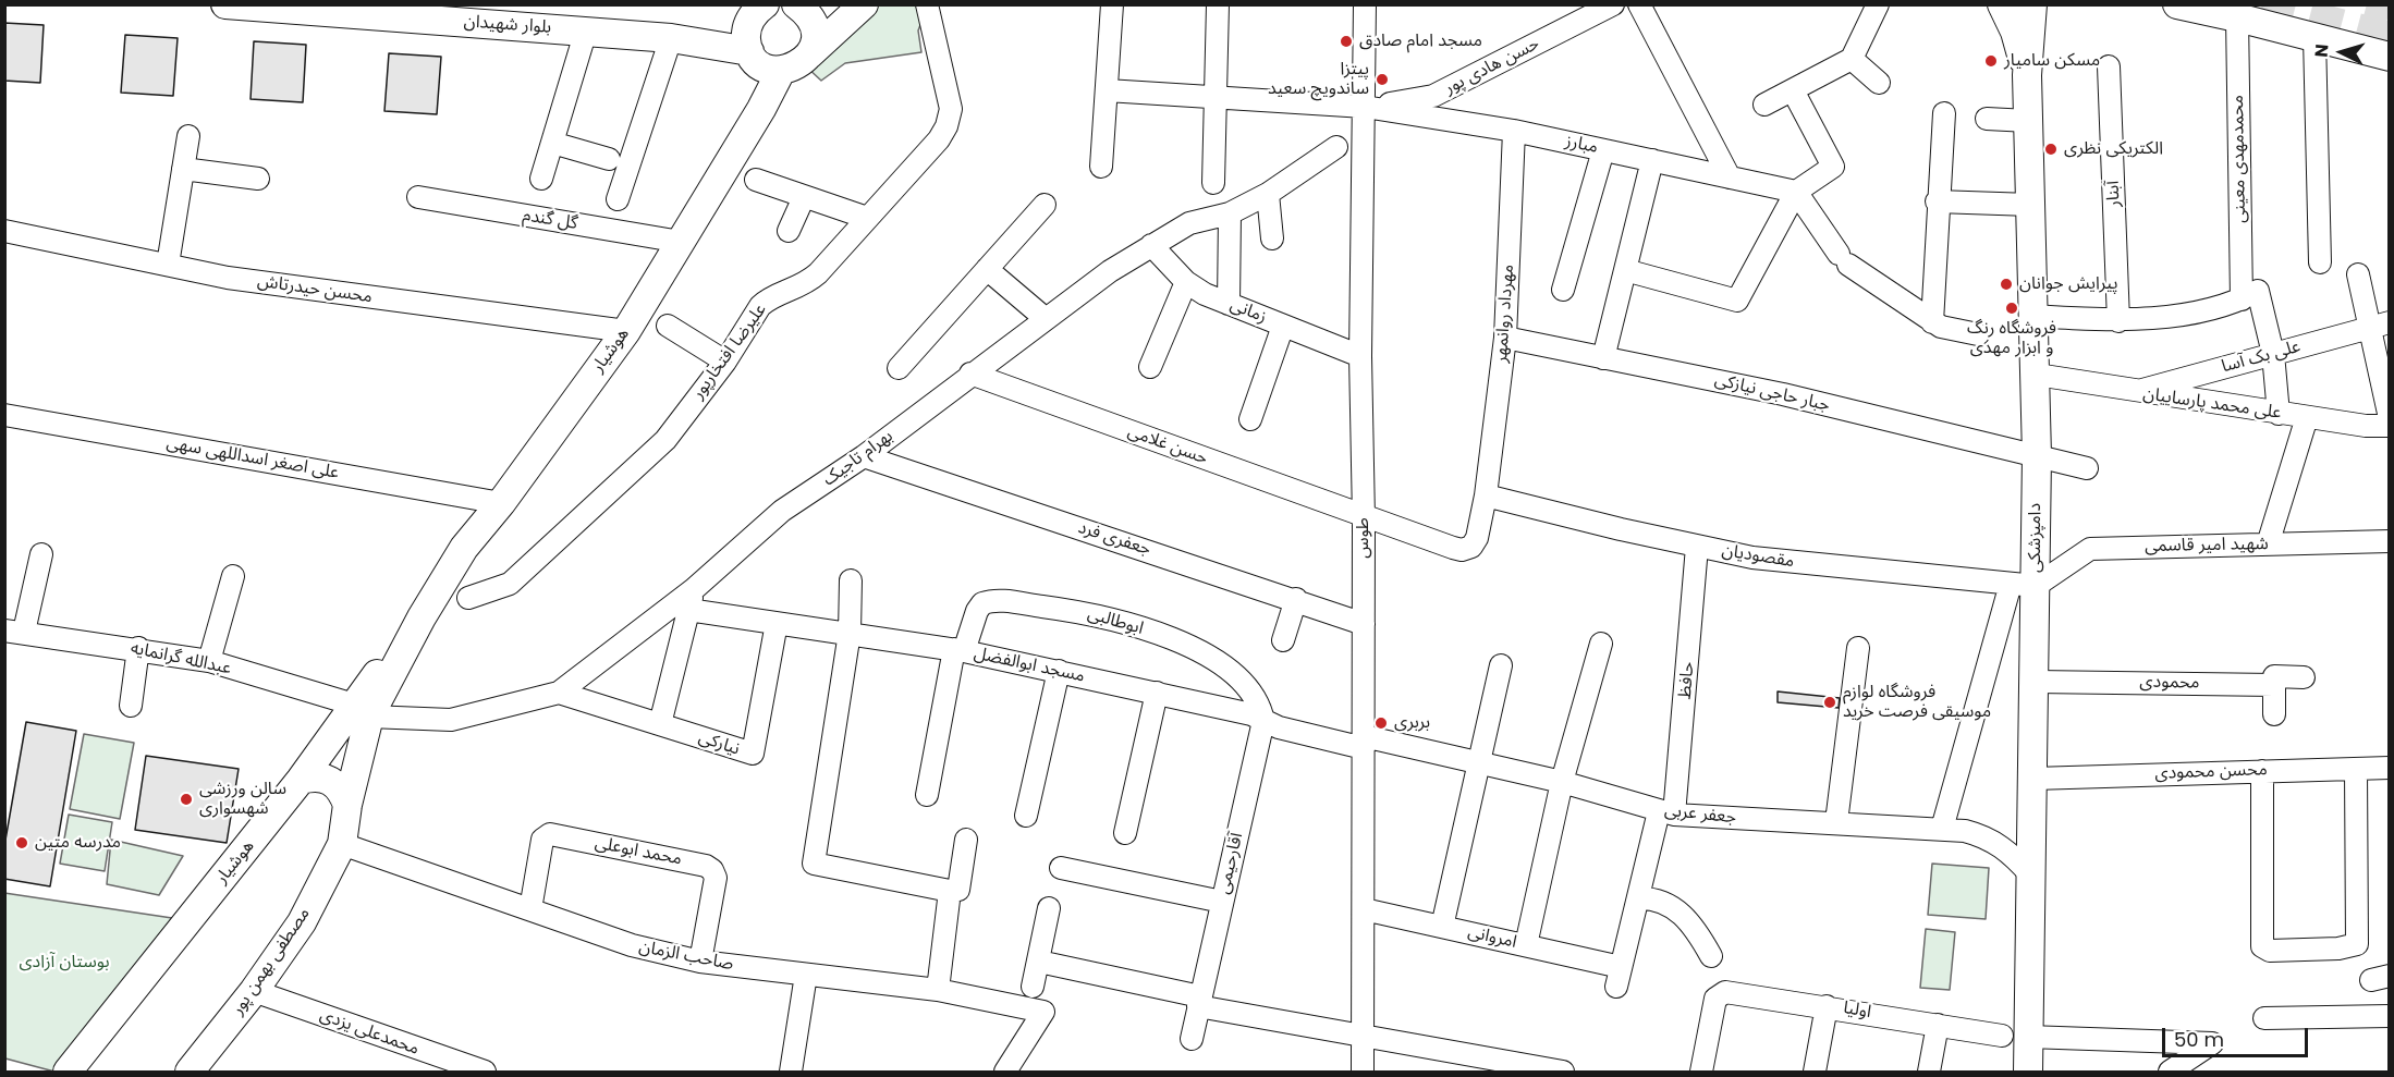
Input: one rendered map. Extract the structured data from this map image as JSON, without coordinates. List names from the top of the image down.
{
  "streets": {
    "main road": [
      "بلوار شهیدان",
      "هوشیار",
      "دامپزشکی",
      "مصطفی بهمن پور"
    ],
    "street": [
      "حسن هادی پور",
      "مبارز",
      "محمدمهدی معینی",
      "آبنار",
      "گل گندم",
      "محسن حیدرتاش",
      "زمانی",
      "مهرداد روانمهر",
      "علیرضا افتخارپور",
      "علی بک آسا",
      "جبار حاجی نیازکی",
      "علی محمد پارساییان",
      "حسن غلامی",
      "علی اصغر اسداللهی سهی",
      "بهرام تاجیک",
      "طوس",
      "جعفری فرد",
      "شهید امیر قاسمی",
      "مقصودیان",
      "ابوطالبی",
      "عبدالله گرانمایه",
      "مسجد ابوالفضل",
      "حافظ",
      "محمودی",
      "نیارکی",
      "محسن محمودی",
      "جعفر عربی",
      "محمد ابوعلی",
      "آقارحیمی",
      "امروانی",
      "صاحب الزمان",
      "اولیا",
      "محمدعلی یزدی"
    ]
  },
  "crossings": [
    ["حسن هادی پور", "مبارز"],
    ["حسن هادی پور", "طوس"],
    ["مبارز", "مهرداد روانمهر"],
    ["مبارز", "طوس"],
    ["محمدمهدی معینی", "علی بک آسا"],
    ["محمدمهدی معینی", "علی محمد پارساییان"],
    ["گل گندم", "هوشیار"],
    ["محسن حیدرتاش", "هوشیار"],
    ["زمانی", "بهرام تاجیک"],
    ["زمانی", "طوس"],
    ["مهرداد روانمهر", "جبار حاجی نیازکی"],
    ["مهرداد روانمهر", "حسن غلامی"],
    ["مهرداد روانمهر", "طوس"],
    ["مهرداد روانمهر", "مقصودیان"],
    ["هوشیار", "علی اصغر اسداللهی سهی"],
    ["هوشیار", "بهرام تاجیک"],
    ["هوشیار", "عبدالله گرانمایه"],
    ["هوشیار", "مصطفی بهمن پور"],
    ["علی بک آسا", "علی محمد پارساییان"],
    ["جبار حاجی نیازکی", "دامپزشکی"],
    ["علی محمد پارساییان", "دامپزشکی"],
    ["حسن غلامی", "بهرام تاجیک"],
    ["حسن غلامی", "طوس"],
    ["بهرام تاجیک", "جعفری فرد"],
    ["بهرام تاجیک", "عبدالله گرانمایه"],
    ["بهرام تاجیک", "مسجد ابوالفضل"],
    ["بهرام تاجیک", "نیارکی"],
    ["بهرام تاجیک", "مصطفی بهمن پور"],
    ["طوس", "جعفری فرد"],
    ["طوس", "مسجد ابوالفضل"],
    ["طوس", "جعفر عربی"],
    ["طوس", "امروانی"],
    ["دامپزشکی", "شهید امیر قاسمی"],
    ["دامپزشکی", "مقصودیان"],
    ["دامپزشکی", "محمودی"],
    ["دامپزشکی", "محسن محمودی"],
    ["دامپزشکی", "جعفر عربی"],
    ["دامپزشکی", "اولیا"],
    ["شهید امیر قاسمی", "مقصودیان"],
    ["مقصودیان", "حافظ"],
    ["ابوطالبی", "مسجد ابوالفضل"],
    ["ابوطالبی", "آقارحیمی"],
    ["عبدالله گرانمایه", "مصطفی بهمن پور"],
    ["مسجد ابوالفضل", "نیارکی"],
    ["مسجد ابوالفضل", "جعفر عربی"],
    ["مسجد ابوالفضل", "آقارحیمی"],
    ["حافظ", "جعفر عربی"],
    ["حافظ", "امروانی"],
    ["محمد ابوعلی", "صاحب الزمان"],
    ["صاحب الزمان", "مصطفی بهمن پور"],
    ["مصطفی بهمن پور", "محمدعلی یزدی"]
  ],
  "parks": ["بوستان آزادی"],
  "places": [
    "مسجد امام صادق",
    "مسکن سامیار",
    "پیتزا ساندویچ سعید",
    "الکتریکی نظری",
    "پیرایش جوانان",
    "فروشگاه رنگ و ابزار مهدی",
    "فروشگاه لوازم موسیقی فرصت خرید",
    "بربری",
    "سالن ورزشی شهسواری",
    "مدرسه متین"
  ],
  "scale_bar": "50 m",
  "north": "left"
}
